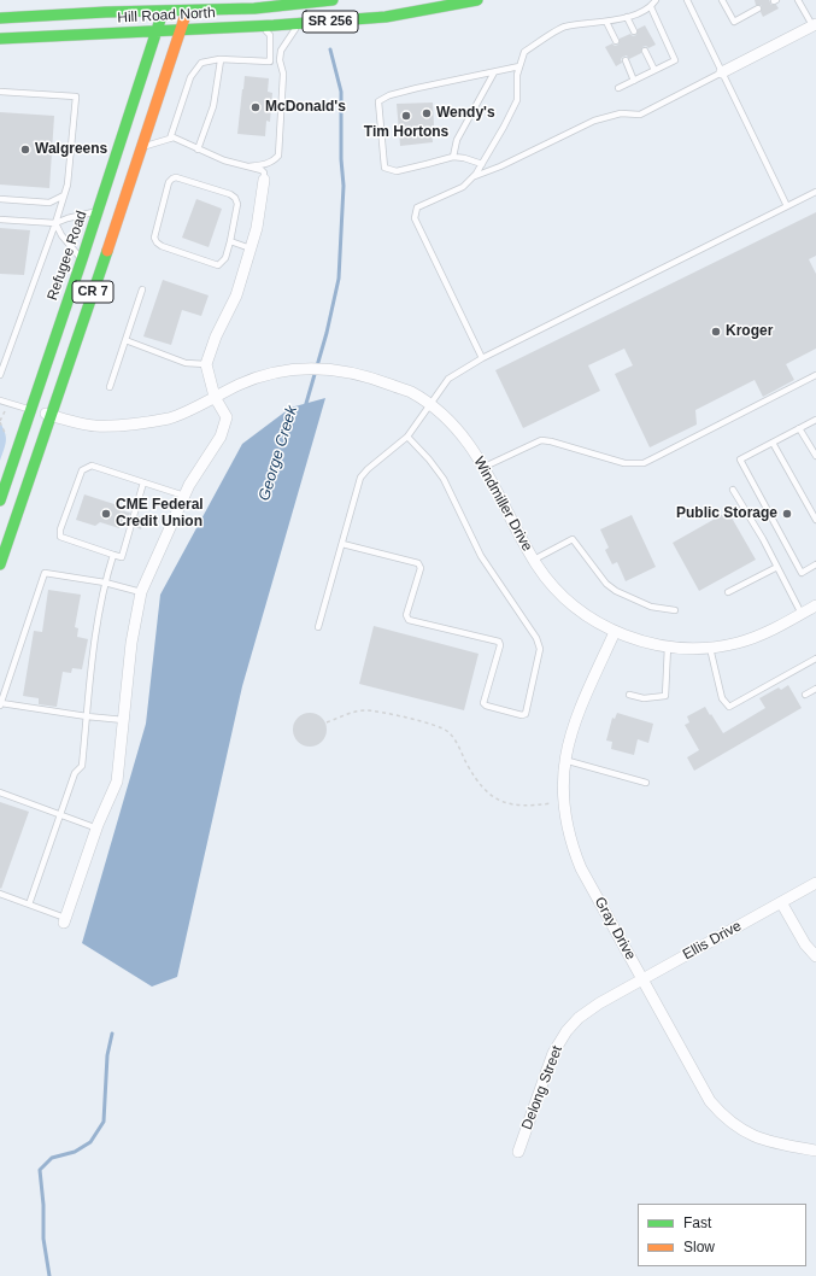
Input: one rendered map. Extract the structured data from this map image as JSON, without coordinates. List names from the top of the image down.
{
  "streets": {
    "main road": [
      "Hill Road North",
      "SR 256",
      "Refugee Road",
      "CR 7"
    ],
    "street": [
      "Windmiller Drive",
      "Gray Drive",
      "Ellis Drive",
      "Delong Street"
    ]
  },
  "crossings": [
    ["Hill Road North", "Refugee Road"],
    ["Refugee Road", "Windmiller Drive"],
    ["Windmiller Drive", "Gray Drive"],
    ["Gray Drive", "Ellis Drive"],
    ["Gray Drive", "Delong Street"],
    ["Ellis Drive", "Delong Street"]
  ],
  "water": ["George Creek"],
  "places": [
    "McDonald's",
    "Wendy's",
    "Tim Hortons",
    "Walgreens",
    "Kroger",
    "CME Federal Credit Union",
    "Public Storage"
  ],
  "legend": ["Fast", "Slow"]
}
